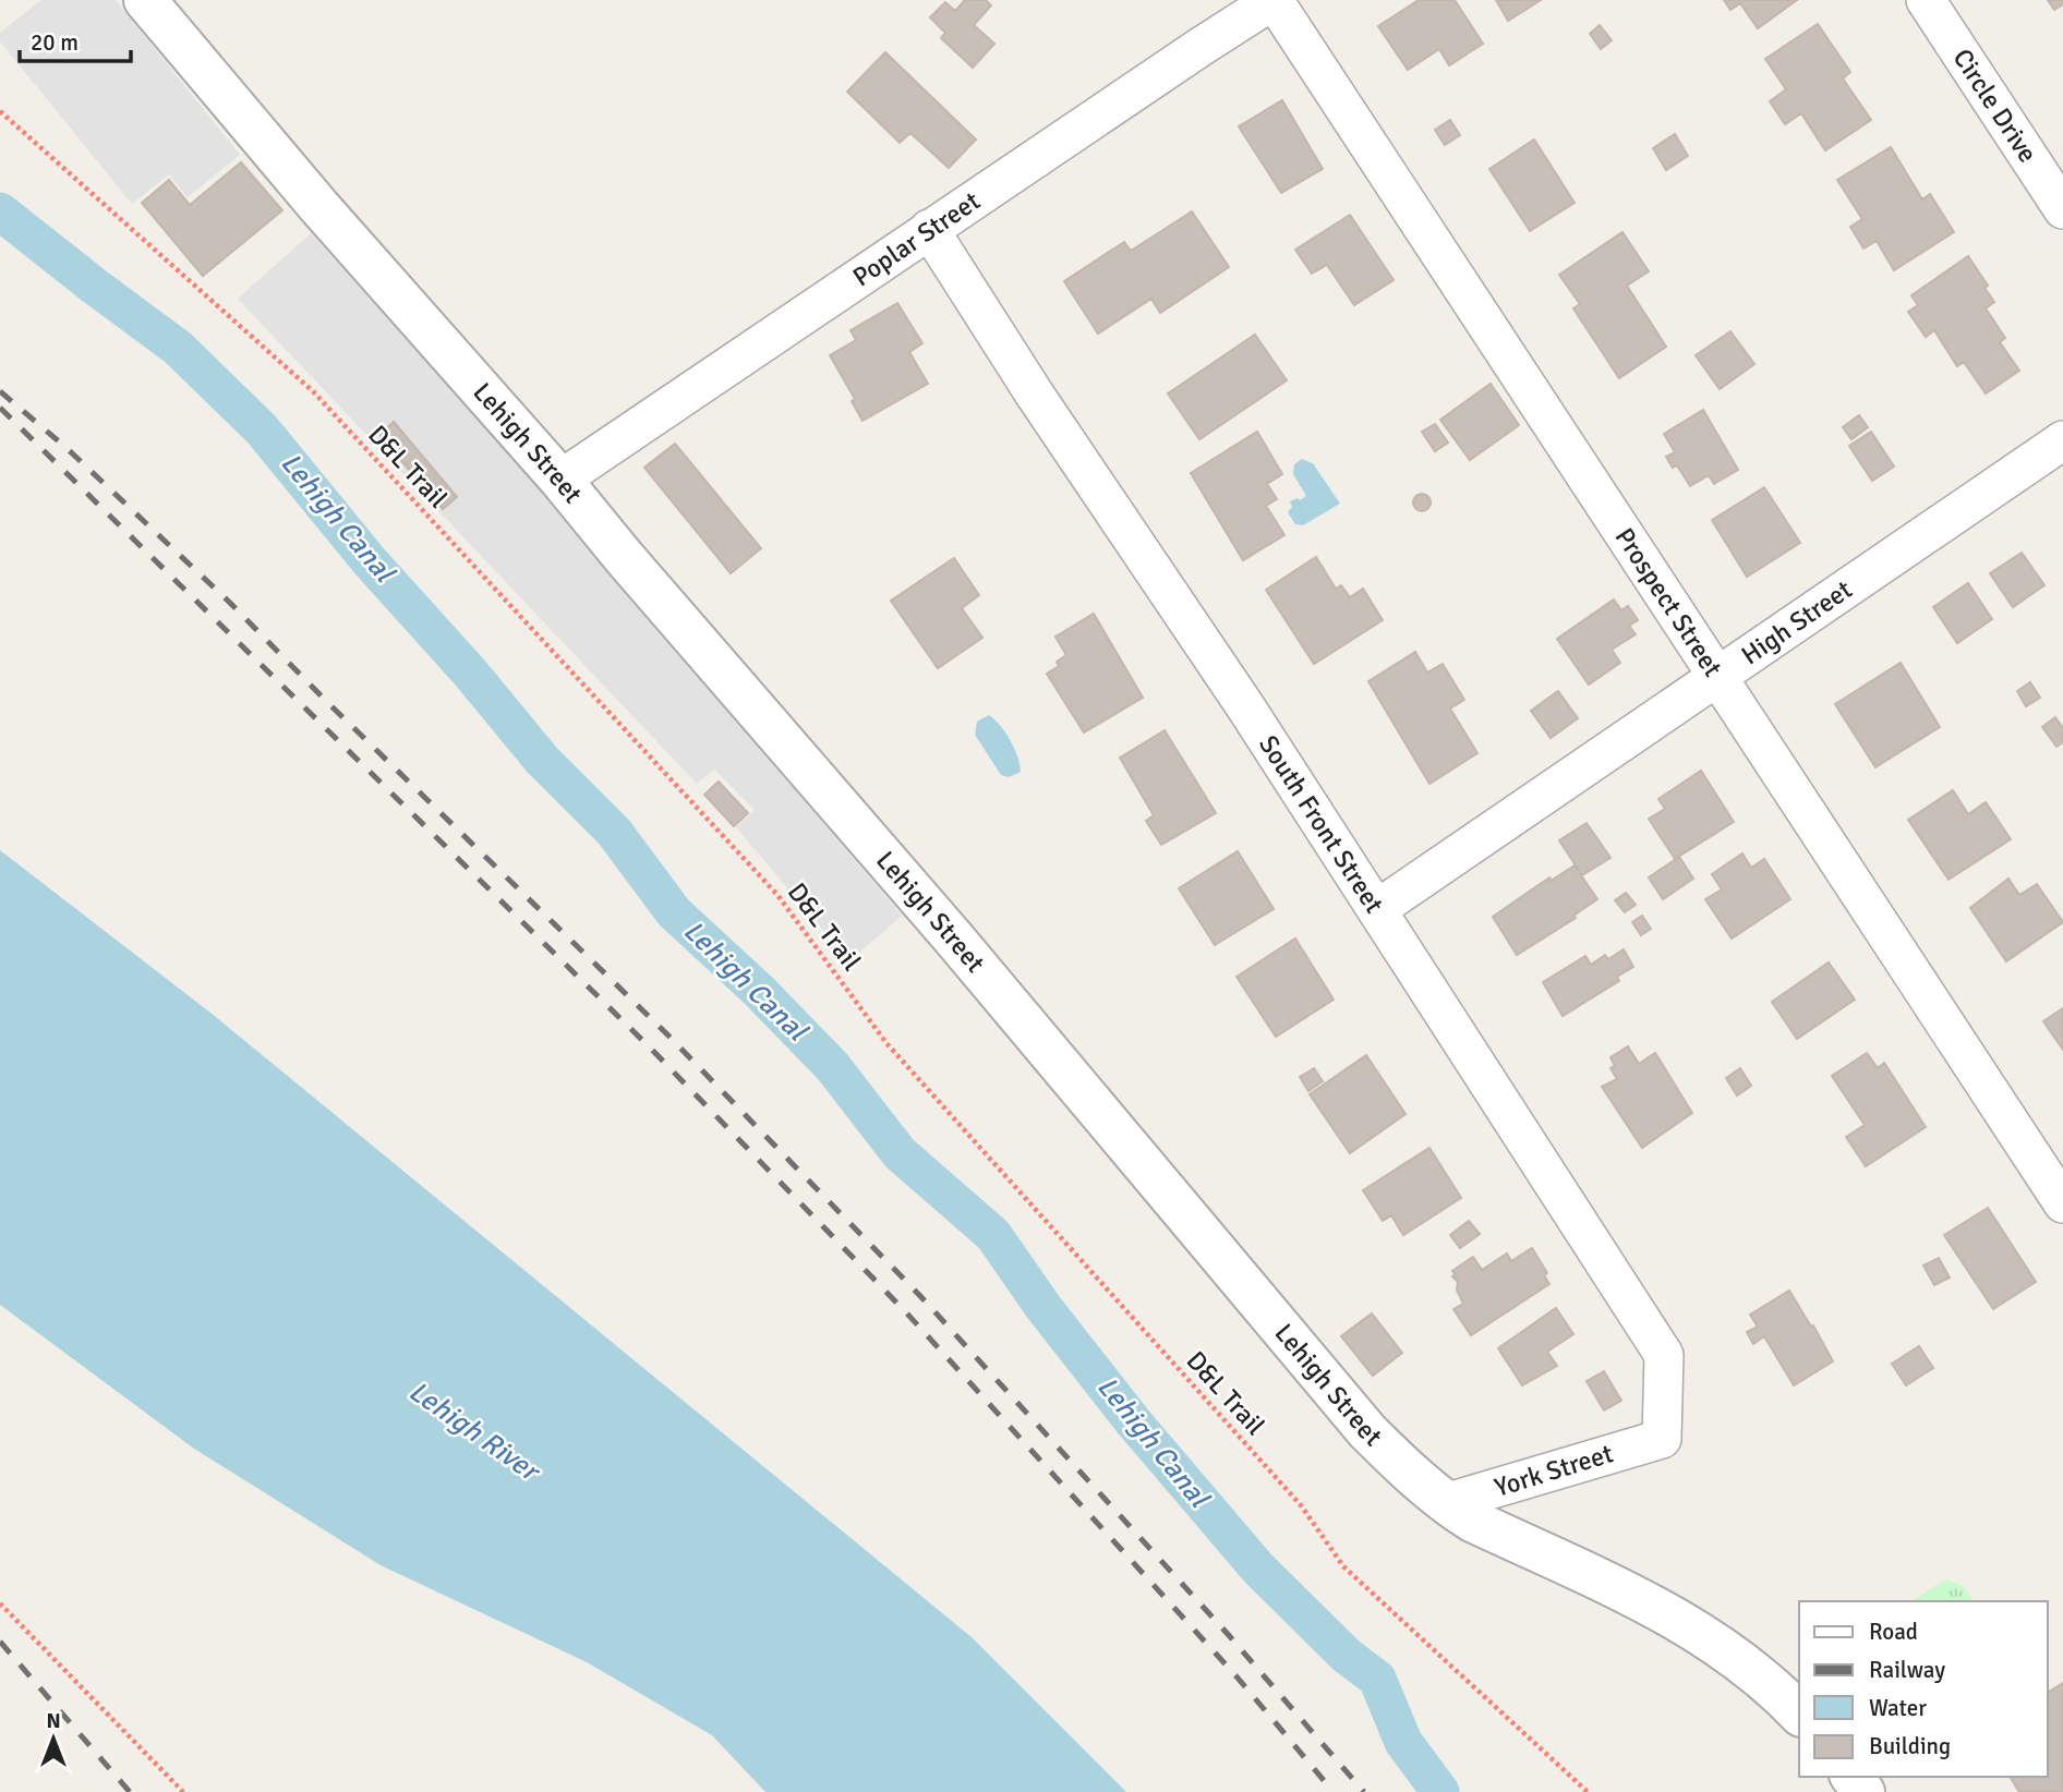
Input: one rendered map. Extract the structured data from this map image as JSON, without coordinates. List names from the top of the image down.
{
  "streets": {
    "street": [
      "Circle Drive",
      "Poplar Street",
      "Lehigh Street",
      "Prospect Street",
      "High Street",
      "South Front Street",
      "York Street"
    ],
    "path": ["D&L Trail"]
  },
  "crossings": [
    ["Poplar Street", "Lehigh Street"],
    ["Poplar Street", "Prospect Street"],
    ["Poplar Street", "South Front Street"],
    ["Lehigh Street", "York Street"],
    ["Prospect Street", "High Street"],
    ["High Street", "South Front Street"],
    ["South Front Street", "York Street"]
  ],
  "water": ["Lehigh Canal", "Lehigh River"],
  "legend": [
    "Road",
    "Railway",
    "Water",
    "Building"
  ],
  "scale_bar": "20 m",
  "north": "top"
}
